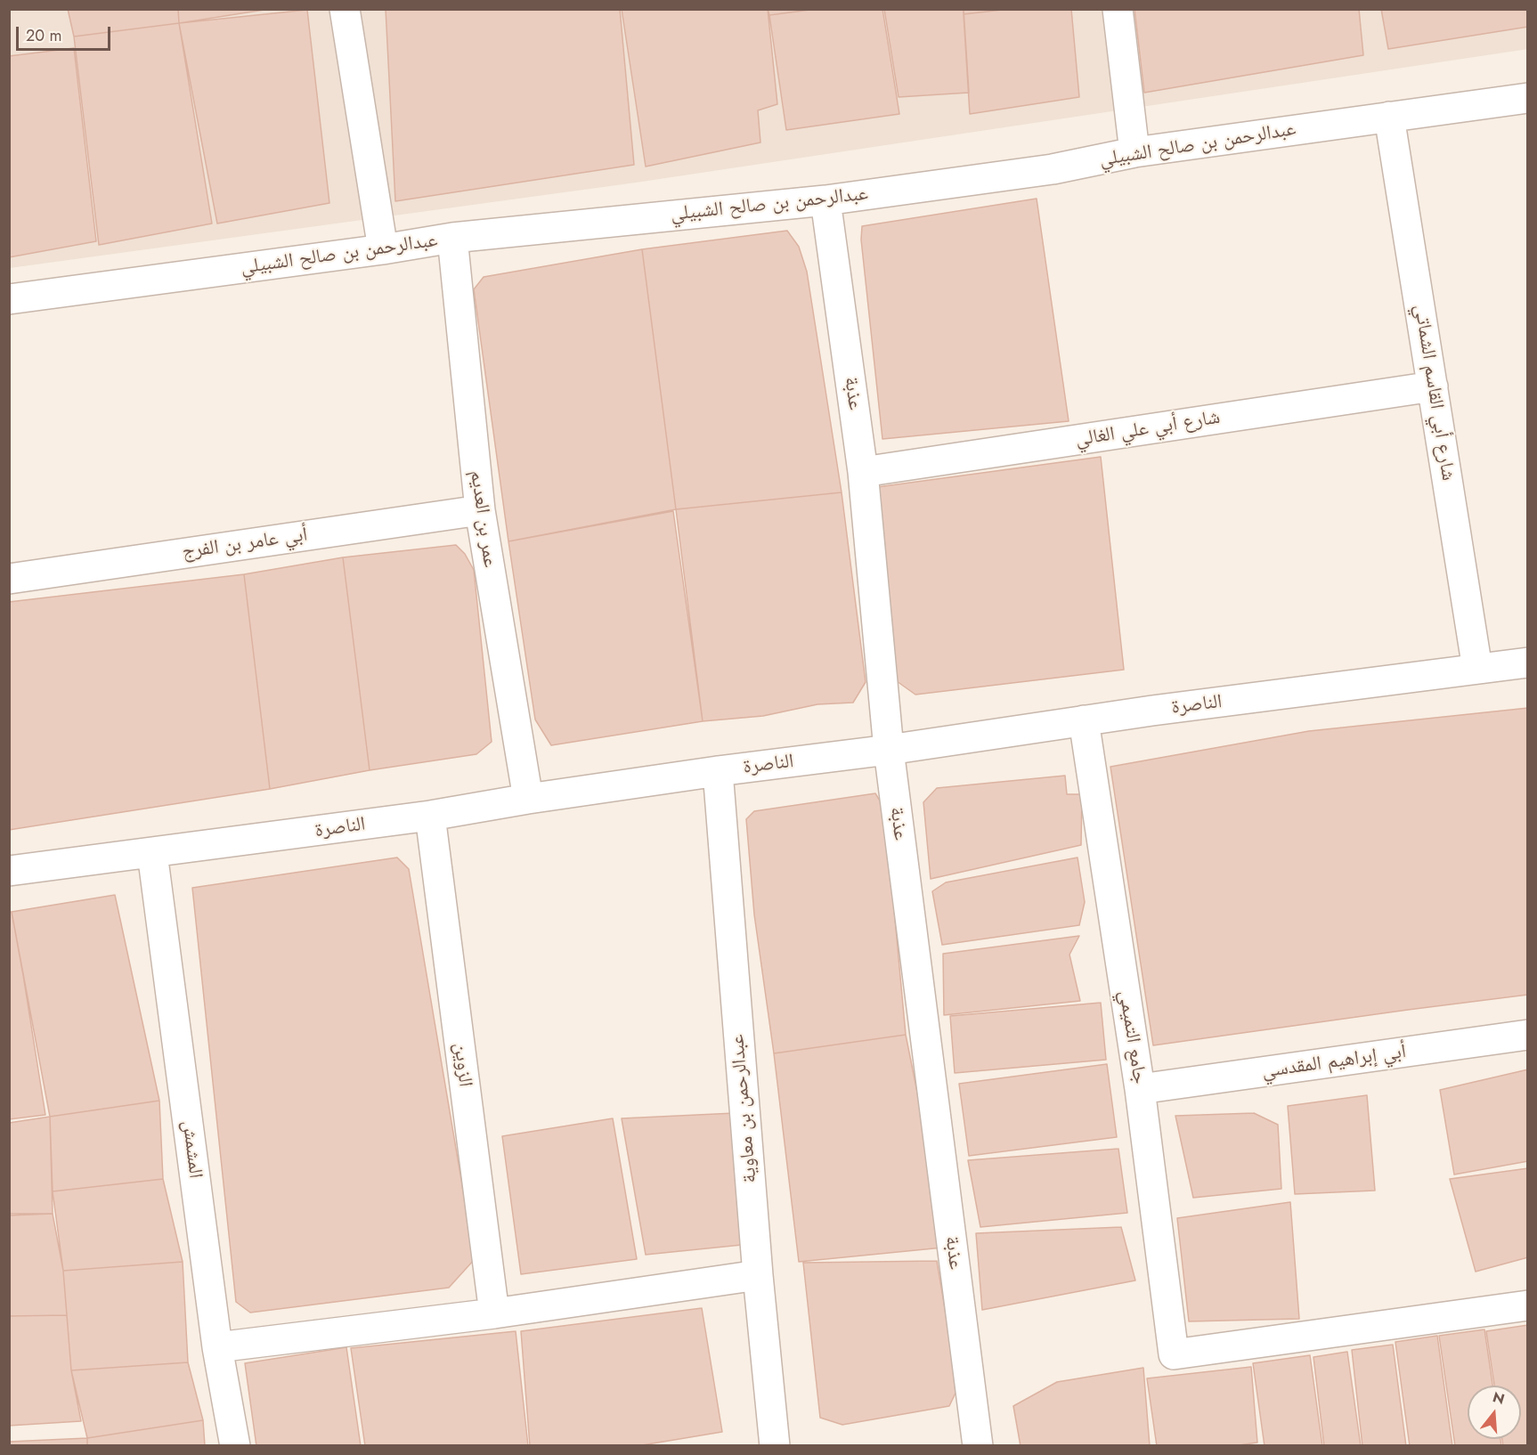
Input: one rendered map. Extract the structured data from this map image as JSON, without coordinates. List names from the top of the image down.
{
  "streets": {
    "street": [
      "عبدالرحمن بن صالح الشبيلي",
      "شارع أبي القاسم الشماتي",
      "عذبة",
      "شارع أبي علي الغالي",
      "عمر بن العديم",
      "أبي عامر بن الفرج",
      "الناصرة",
      "جامع التميمي",
      "أبي إبراهيم المقدسي",
      "الزوين",
      "عبدالرحمن بن معاوية",
      "المشمش"
    ]
  },
  "crossings": [
    ["عبدالرحمن بن صالح الشبيلي", "شارع أبي القاسم الشماتي"],
    ["عبدالرحمن بن صالح الشبيلي", "عذبة"],
    ["عبدالرحمن بن صالح الشبيلي", "عمر بن العديم"],
    ["شارع أبي القاسم الشماتي", "شارع أبي علي الغالي"],
    ["شارع أبي القاسم الشماتي", "الناصرة"],
    ["عذبة", "شارع أبي علي الغالي"],
    ["عذبة", "الناصرة"],
    ["عمر بن العديم", "أبي عامر بن الفرج"],
    ["عمر بن العديم", "الناصرة"],
    ["الناصرة", "جامع التميمي"],
    ["الناصرة", "الزوين"],
    ["الناصرة", "عبدالرحمن بن معاوية"],
    ["الناصرة", "المشمش"],
    ["جامع التميمي", "أبي إبراهيم المقدسي"]
  ],
  "scale_bar": "20 m",
  "north": "top"
}
